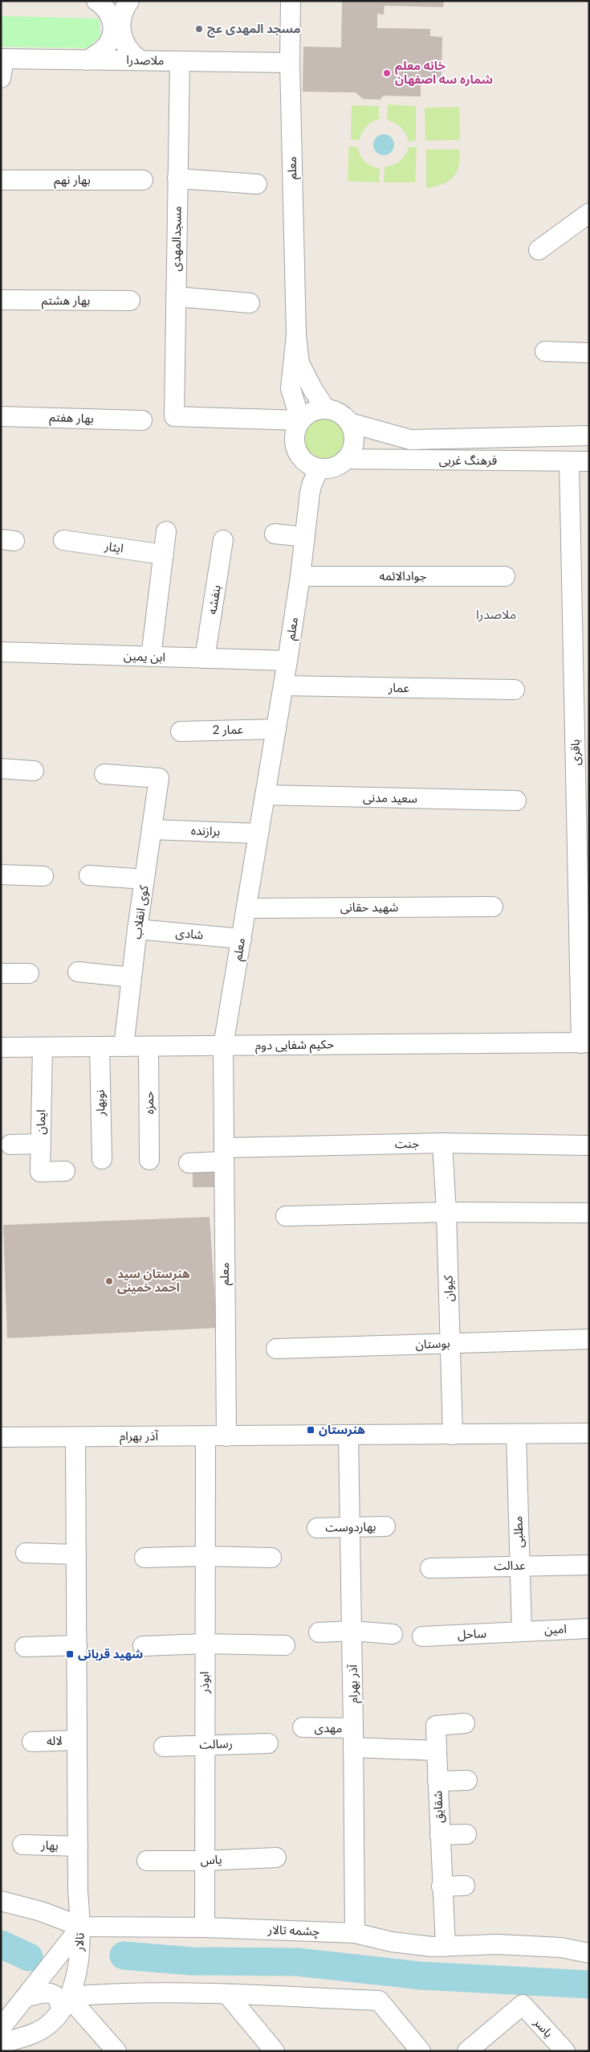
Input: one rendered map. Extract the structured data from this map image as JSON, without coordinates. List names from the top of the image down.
{
  "streets": {
    "street": [
      "ملاصدرا",
      "معلم",
      "بهار نهم",
      "مسجدالمهدی",
      "بهار هشتم",
      "بهار هفتم",
      "فرهنگ غربی",
      "ایثار",
      "جوادالائمه",
      "بنفشه",
      "ابن یمین",
      "عمار",
      "عمار 2",
      "باقری",
      "سعید مدنی",
      "برازنده",
      "شهید حقانی",
      "کوی انقلاب",
      "شادی",
      "حکیم شفایی دوم",
      "نوبهار",
      "حمزه",
      "ایمان",
      "جنت",
      "کیوان",
      "بوستان",
      "آذر بهرام",
      "بهاردوست",
      "مطلبی",
      "عدالت",
      "امین",
      "ساحل",
      "ابوذر",
      "مهدی",
      "لاله",
      "رسالت",
      "شقایق",
      "بهار",
      "یاس",
      "چشمه تالار",
      "تالار",
      "یاسر"
    ]
  },
  "crossings": [
    ["ملاصدرا", "معلم"],
    ["ملاصدرا", "مسجدالمهدی"],
    ["معلم", "مسجدالمهدی"],
    ["معلم", "فرهنگ غربی"],
    ["معلم", "جوادالائمه"],
    ["معلم", "ابن یمین"],
    ["معلم", "عمار"],
    ["معلم", "عمار 2"],
    ["معلم", "سعید مدنی"],
    ["معلم", "برازنده"],
    ["معلم", "شهید حقانی"],
    ["معلم", "شادی"],
    ["معلم", "حکیم شفایی دوم"],
    ["معلم", "جنت"],
    ["معلم", "آذر بهرام"],
    ["مسجدالمهدی", "فرهنگ غربی"],
    ["فرهنگ غربی", "باقری"],
    ["بنفشه", "ابن یمین"],
    ["باقری", "حکیم شفایی دوم"],
    ["برازنده", "کوی انقلاب"],
    ["کوی انقلاب", "شادی"],
    ["کوی انقلاب", "حکیم شفایی دوم"],
    ["حکیم شفایی دوم", "نوبهار"],
    ["حکیم شفایی دوم", "حمزه"],
    ["حکیم شفایی دوم", "ایمان"],
    ["جنت", "کیوان"],
    ["کیوان", "بوستان"],
    ["کیوان", "آذر بهرام"],
    ["آذر بهرام", "بهاردوست"],
    ["آذر بهرام", "مطلبی"],
    ["آذر بهرام", "ابوذر"],
    ["آذر بهرام", "مهدی"],
    ["آذر بهرام", "چشمه تالار"],
    ["مطلبی", "عدالت"],
    ["مطلبی", "امین"],
    ["مطلبی", "ساحل"],
    ["امین", "ساحل"],
    ["ابوذر", "رسالت"],
    ["ابوذر", "یاس"],
    ["ابوذر", "چشمه تالار"],
    ["شقایق", "چشمه تالار"],
    ["چشمه تالار", "تالار"]
  ],
  "districts": ["ملاصدرا"],
  "places": {
    "other": ["مسجد المهدی عج", "خانه معلم شماره سه اصفهان", "هنرستان سید احمد خمینی"],
    "transit": ["هنرستان", "شهید قربانی"]
  }
}
